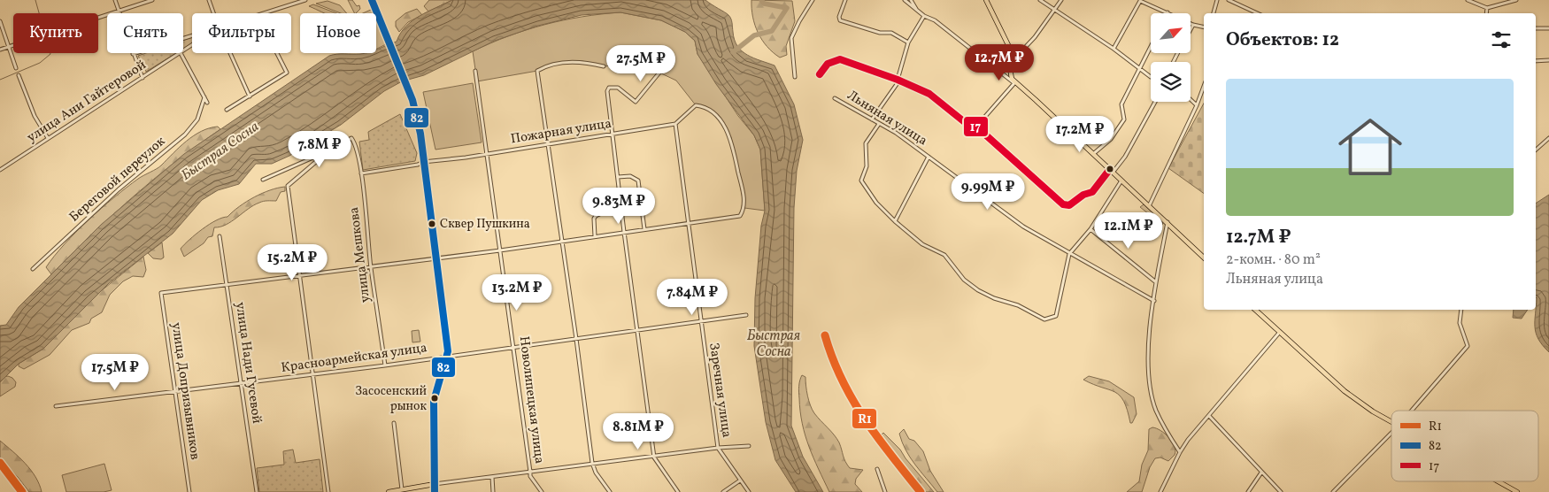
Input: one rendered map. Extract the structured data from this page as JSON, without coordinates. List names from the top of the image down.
{
  "streets": {
    "street": [
      "улица Ани Гайтеровой",
      "Льняная улица",
      "Пожарная улица",
      "Береговой переулок",
      "улица Мешкова",
      "Красноармейская улица",
      "улица Нади Гусевой",
      "Заречная улица",
      "улица Допризывников",
      "Новолипецкая улица"
    ]
  },
  "crossings": [
    ["Пожарная улица", "улица Мешкова"],
    ["Пожарная улица", "Заречная улица"],
    ["Пожарная улица", "Новолипецкая улица"],
    ["улица Мешкова", "Красноармейская улица"],
    ["Красноармейская улица", "улица Нади Гусевой"],
    ["Красноармейская улица", "Заречная улица"],
    ["Красноармейская улица", "улица Допризывников"],
    ["Красноармейская улица", "Новолипецкая улица"],
    ["улица Нади Гусевой", "улица Допризывников"]
  ],
  "water": ["Быстрая Сосна"],
  "places": ["Сквер Пушкина", "Засосенский рынок"],
  "lines": ["transit line 82", "transit line 17", "transit line R1"],
  "legend": ["R1", "82", "17"],
  "north": "top right",
  "page": {
    "chip": [
      "Купить",
      "Снять",
      "Фильтры",
      "Новое"
    ],
    "heading": "Объектов: 12",
    "price": [
      "12.7M ₽",
      "27.5M ₽",
      "17.2M ₽",
      "7.8M ₽",
      "9.99M ₽",
      "9.83M ₽",
      "12.1M ₽",
      "15.2M ₽",
      "13.2M ₽",
      "7.84M ₽",
      "17.5M ₽",
      "8.81M ₽"
    ],
    "list": [
      {
        "name": "12.7M ₽",
        "note": "2-комн. · 80 m² · Льняная улица"
      }
    ]
  }
}
